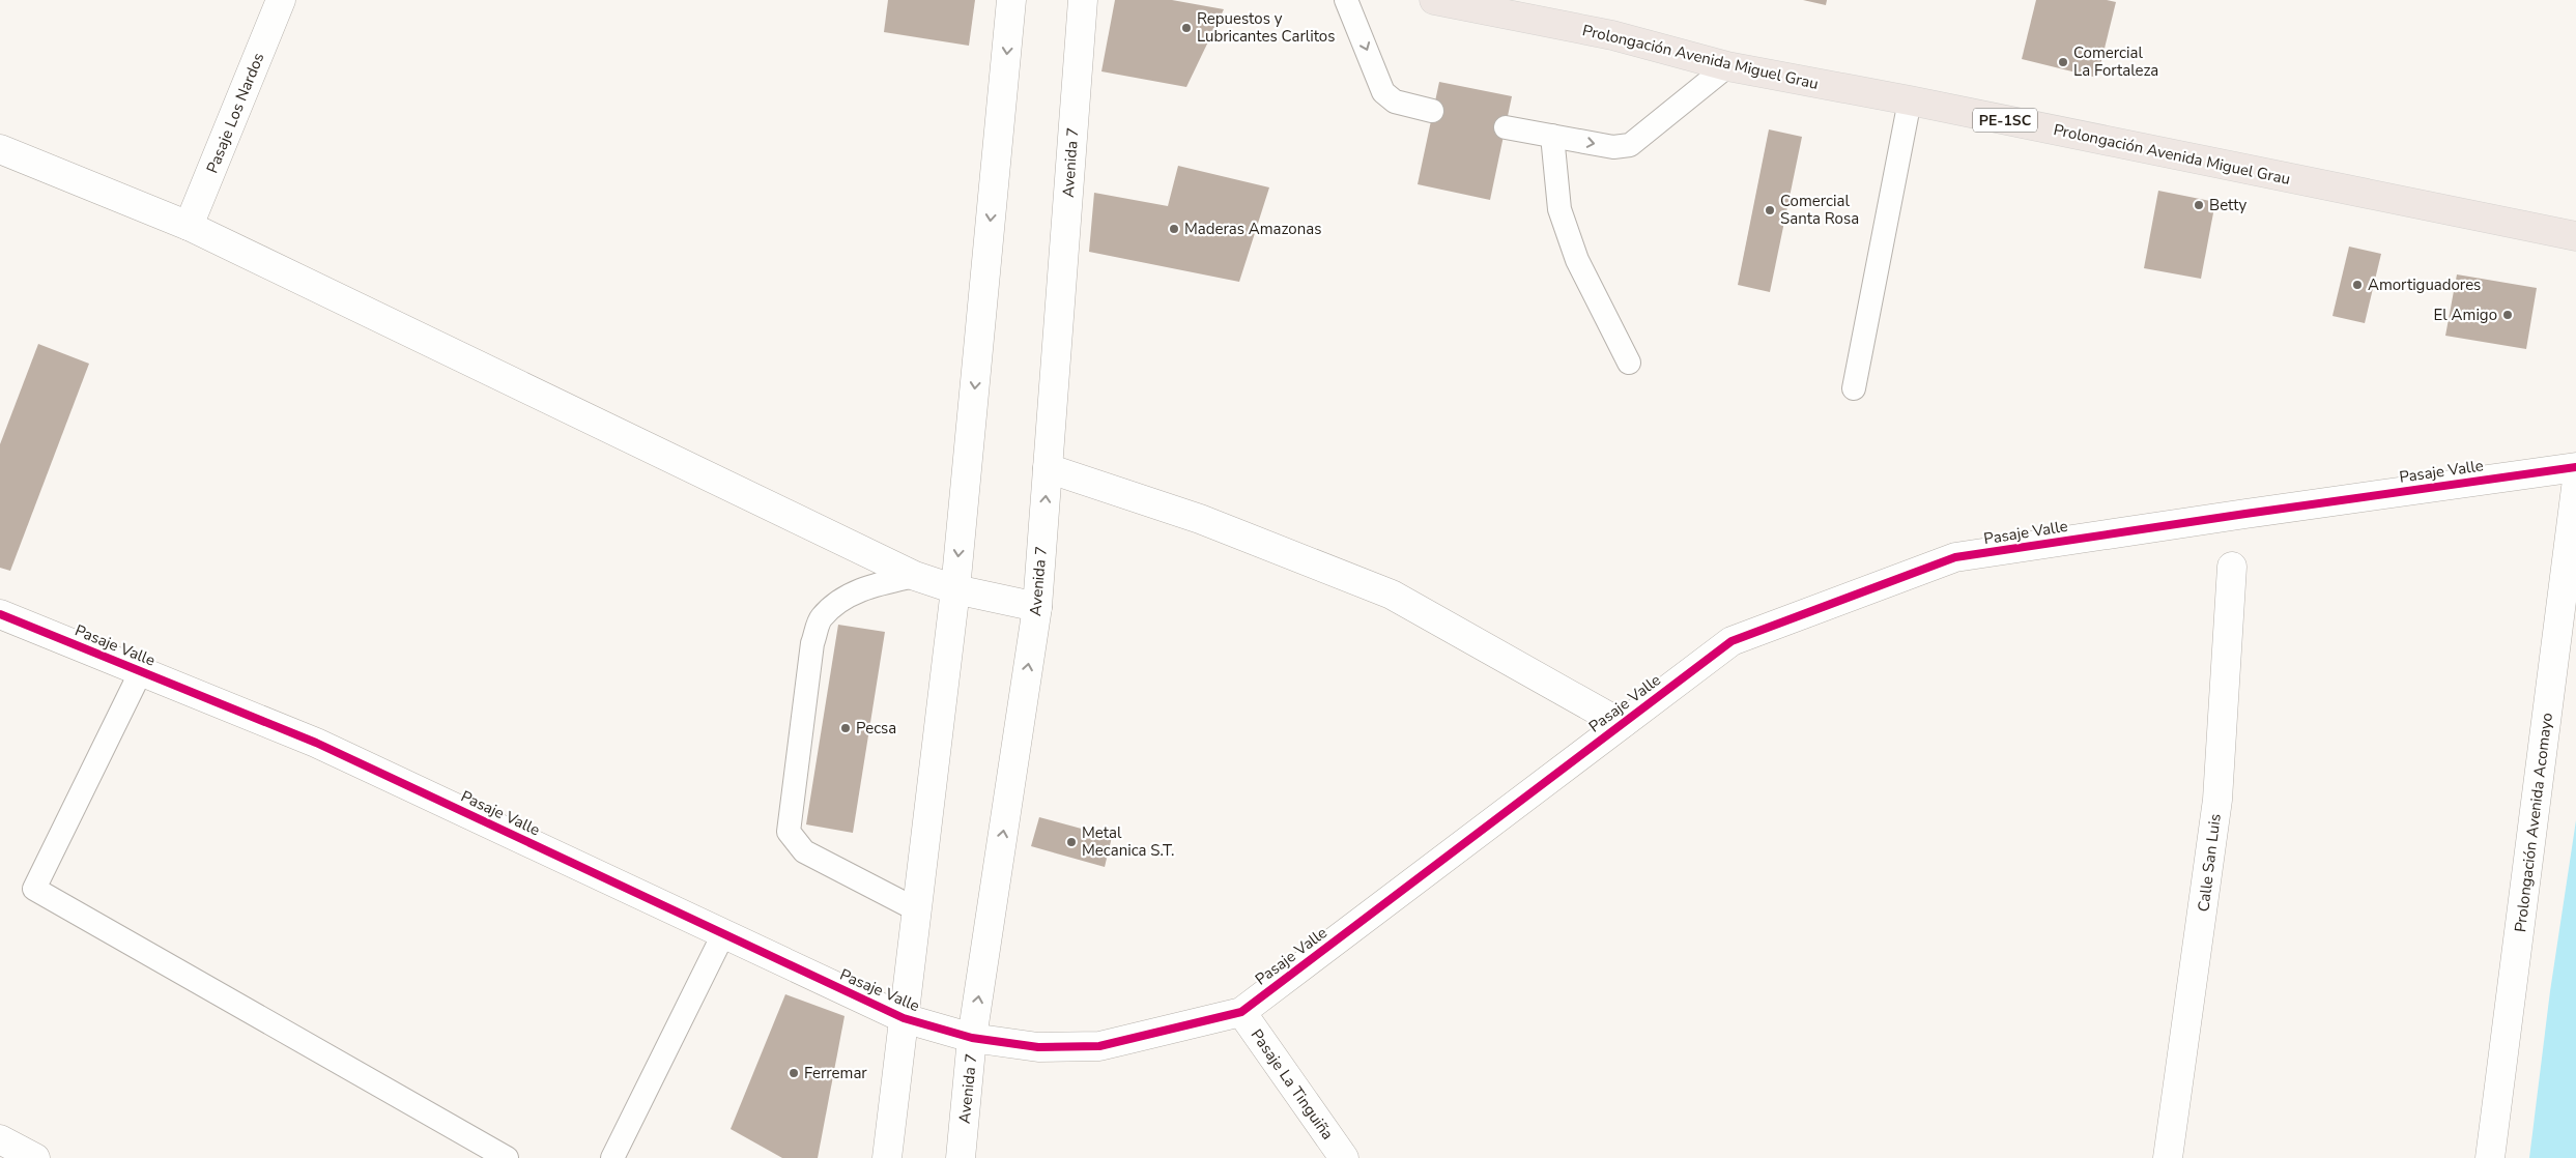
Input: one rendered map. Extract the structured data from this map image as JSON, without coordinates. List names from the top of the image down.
{
  "streets": {
    "main road": ["Prolongación Avenida Miguel Grau", "PE-1SC"],
    "street": [
      "Pasaje Los Nardos",
      "Avenida 7",
      "Pasaje Valle",
      "Prolongación Avenida Acomayo",
      "Calle San Luis",
      "Pasaje La Tinguiña"
    ]
  },
  "crossings": [
    ["Avenida 7", "Pasaje Valle"],
    ["Pasaje Valle", "Pasaje La Tinguiña"]
  ],
  "places": [
    "Repuestos y Lubricantes Carlitos",
    "Comercial La Fortaleza",
    "Betty",
    "Comercial Santa Rosa",
    "Maderas Amazonas",
    "Amortiguadores",
    "El Amigo",
    "Pecsa",
    "Metal Mecanica S.T.",
    "Ferremar"
  ]
}
